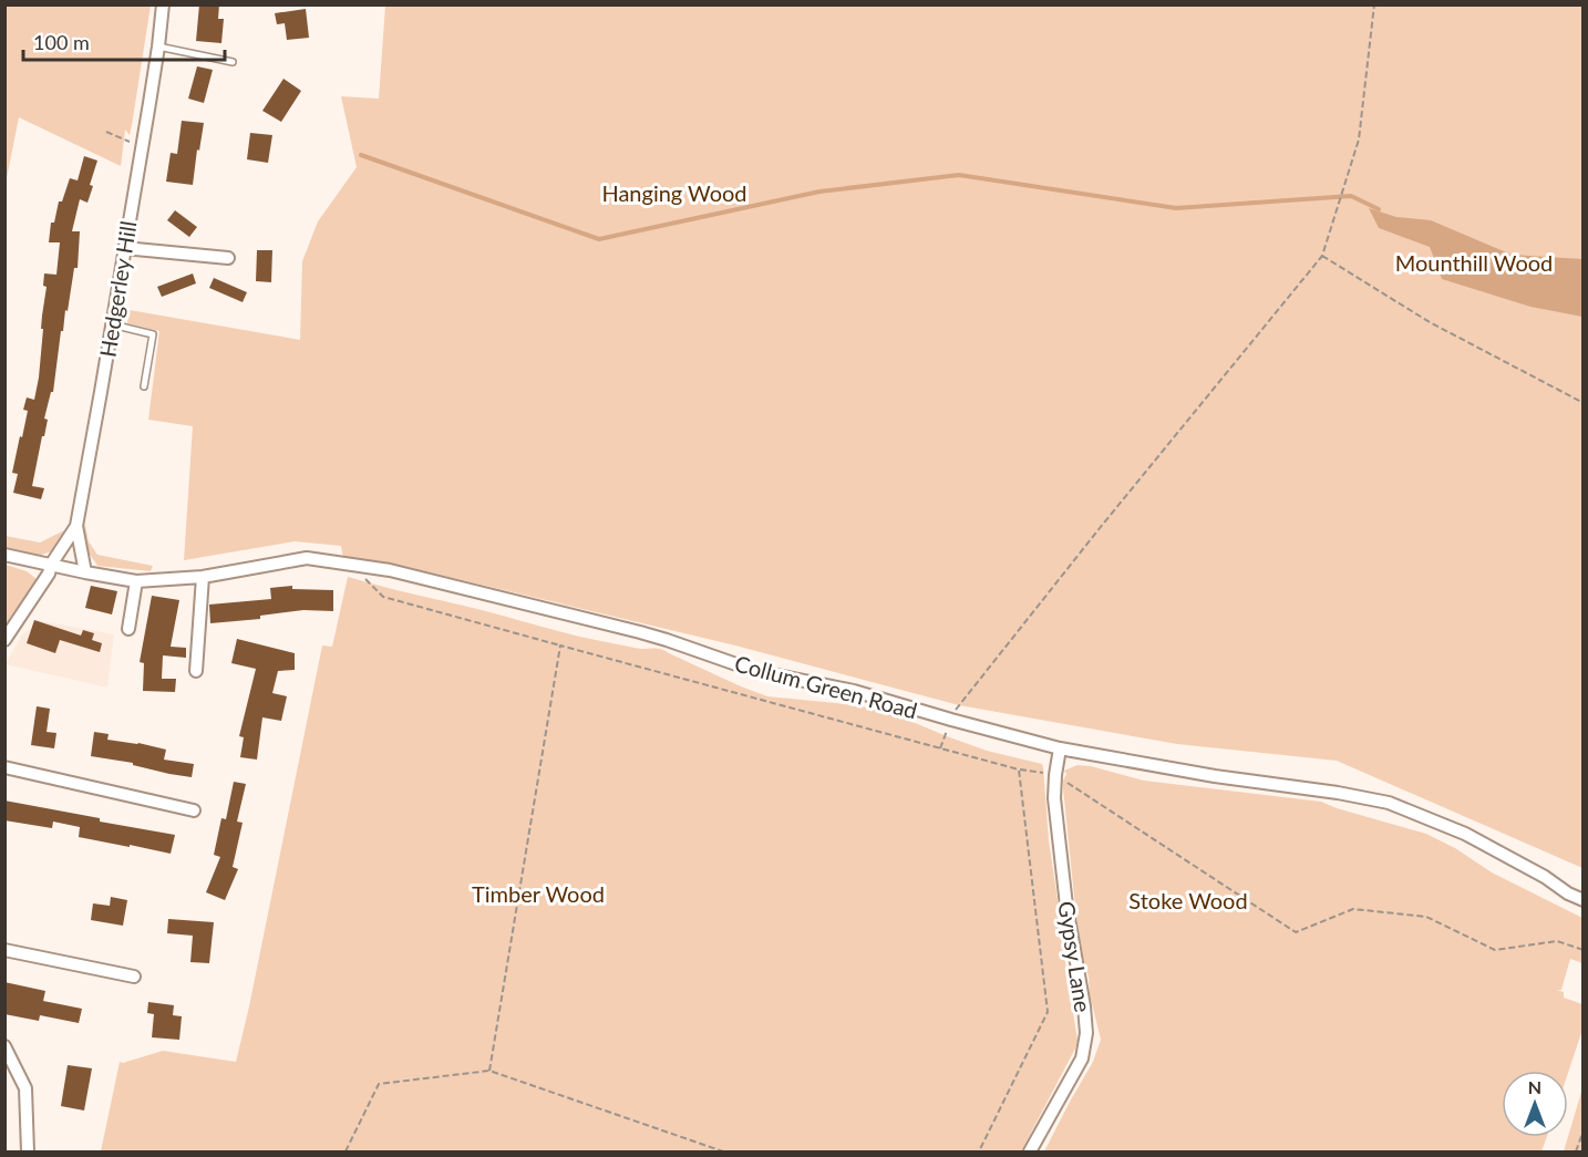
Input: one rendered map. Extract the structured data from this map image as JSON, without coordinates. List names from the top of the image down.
{
  "streets": {
    "street": ["Hedgerley Hill", "Collum Green Road", "Gypsy Lane"]
  },
  "crossings": [
    ["Hedgerley Hill", "Collum Green Road"],
    ["Collum Green Road", "Gypsy Lane"]
  ],
  "parks": [
    "Hanging Wood",
    "Mounthill Wood",
    "Timber Wood",
    "Stoke Wood"
  ],
  "scale_bar": "100 m",
  "north": "top"
}
